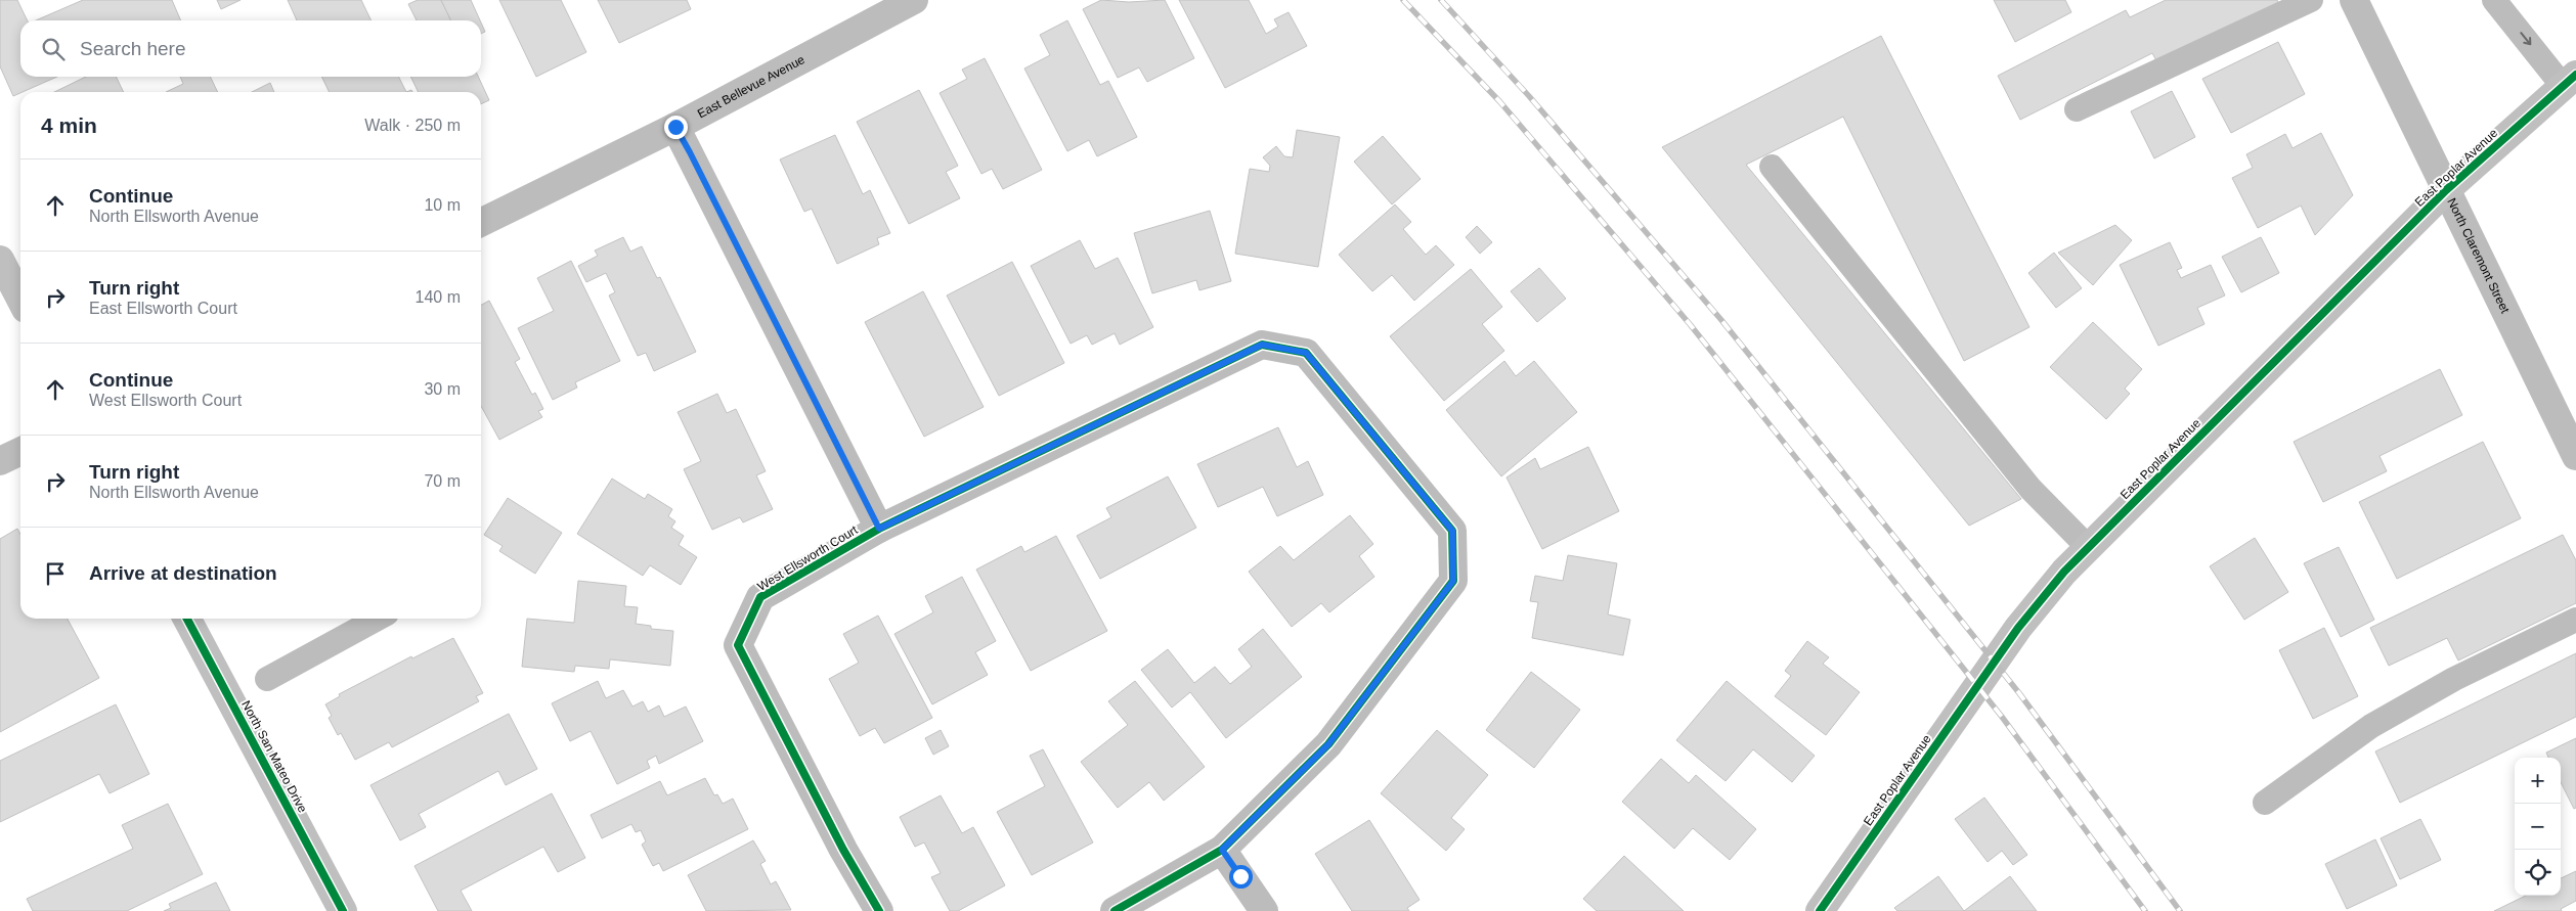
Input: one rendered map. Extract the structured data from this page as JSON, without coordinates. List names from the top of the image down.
{
  "streets": {
    "main road": ["East Poplar Avenue", "North San Mateo Drive"],
    "street": ["East Bellevue Avenue", "North Claremont Street", "West Ellsworth Court"]
  },
  "crossings": [
    ["East Poplar Avenue", "North Claremont Street"]
  ],
  "page": {
    "search": "Search here",
    "heading": ["4 min", "Walk · 250 m"],
    "list": [
      ["Continue", "North Ellsworth Avenue", "10 m"],
      ["Turn right", "East Ellsworth Court", "140 m"],
      ["Continue", "West Ellsworth Court", "30 m"],
      ["Turn right", "North Ellsworth Avenue", "70 m"],
      "Arrive at destination"
    ],
    "map_buttons": ["+", "−"]
  }
}
